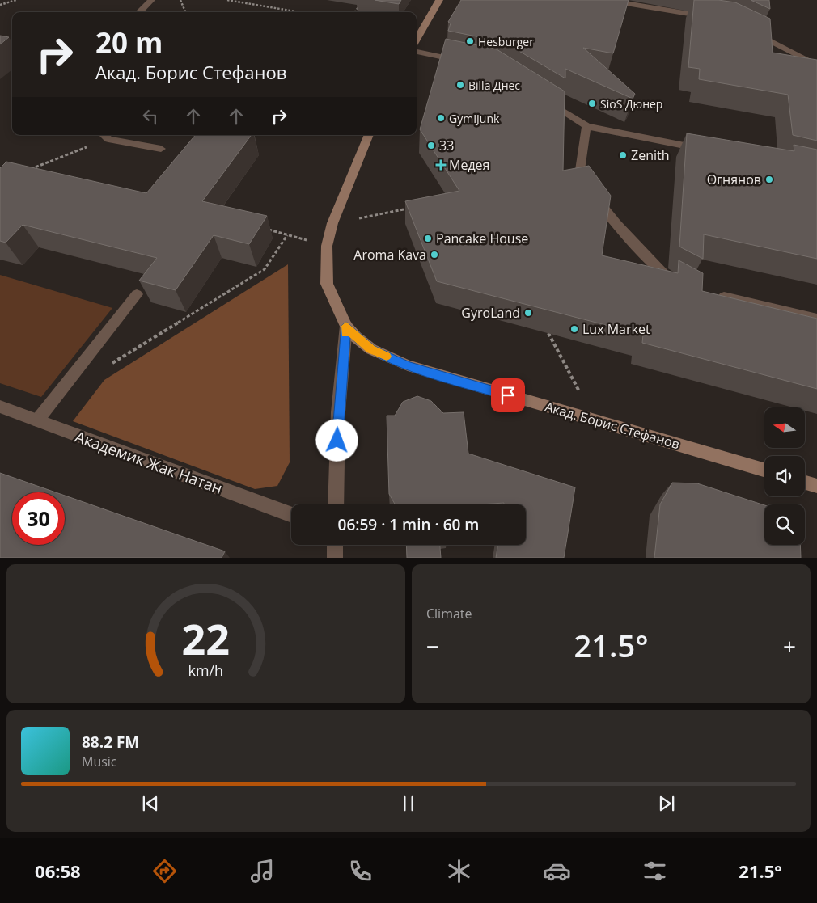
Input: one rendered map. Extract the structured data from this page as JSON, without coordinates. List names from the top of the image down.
{
  "streets": {
    "street": ["Акад. Борис Стефанов", "Академик Жак Натан"]
  },
  "places": {
    "other": [
      "Hesburger",
      "Billa Днес",
      "SioS Дюнер",
      "GymIJunk",
      "33",
      "Zenith",
      "Огнянов",
      "Pancake House",
      "Aroma Kava",
      "GyroLand",
      "Lux Market"
    ],
    "health": ["Медея"]
  },
  "north": "left",
  "page": {
    "turn": ["20 m", "Акад. Борис Стефанов"],
    "limit": "30",
    "trip": "06:59 · 1 min · 60 m",
    "tile": "Climate",
    "heat": ["−", "21.5°", "+"],
    "song": ["88.2 FM", "Music"],
    "tabs": ["06:58", "21.5°"],
    "gauge": ["22", "km/h"]
  }
}
